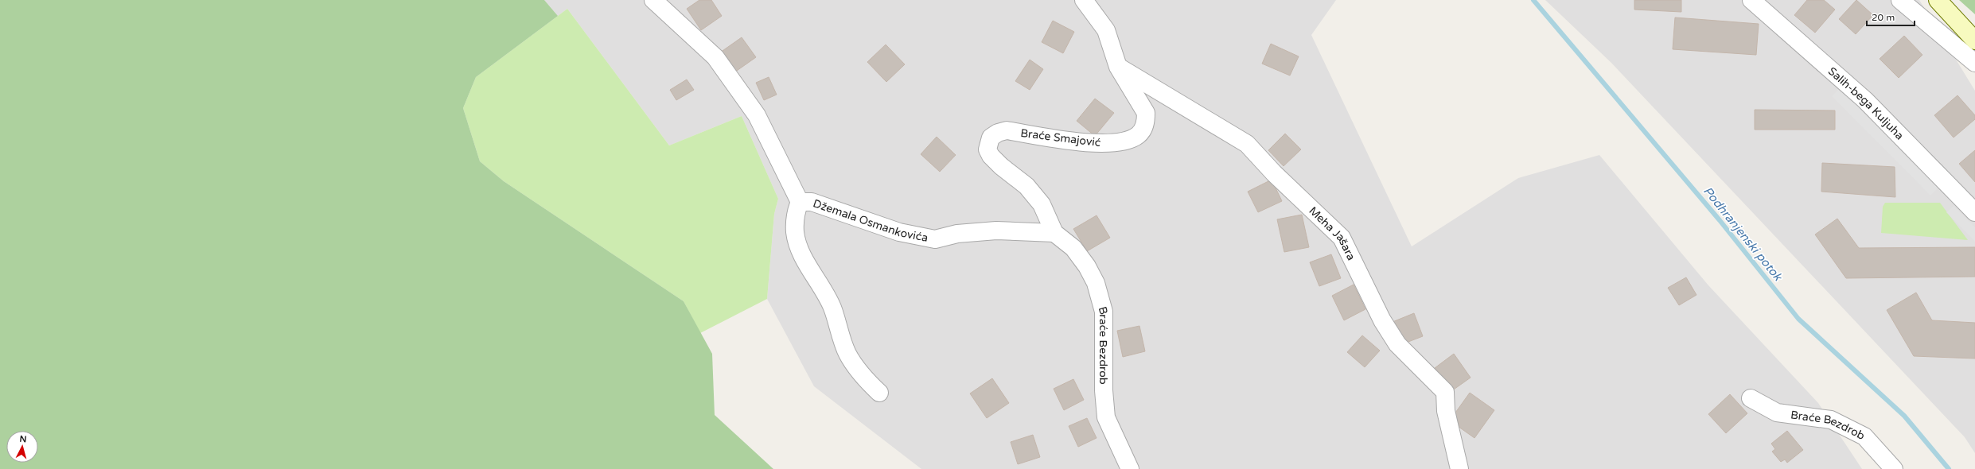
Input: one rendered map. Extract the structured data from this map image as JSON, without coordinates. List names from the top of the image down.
{
  "streets": {
    "street": [
      "Salih-bega Kuljuha",
      "Braće Smajović",
      "Džemala Osmankovića",
      "Meha Jašara",
      "Braće Bezdrob"
    ]
  },
  "crossings": [
    ["Braće Smajović", "Džemala Osmankovića"],
    ["Braće Smajović", "Meha Jašara"],
    ["Braće Smajović", "Braće Bezdrob"],
    ["Džemala Osmankovića", "Braće Bezdrob"]
  ],
  "water": ["Podhranjenski potok"],
  "scale_bar": "20 m",
  "north": "top"
}
